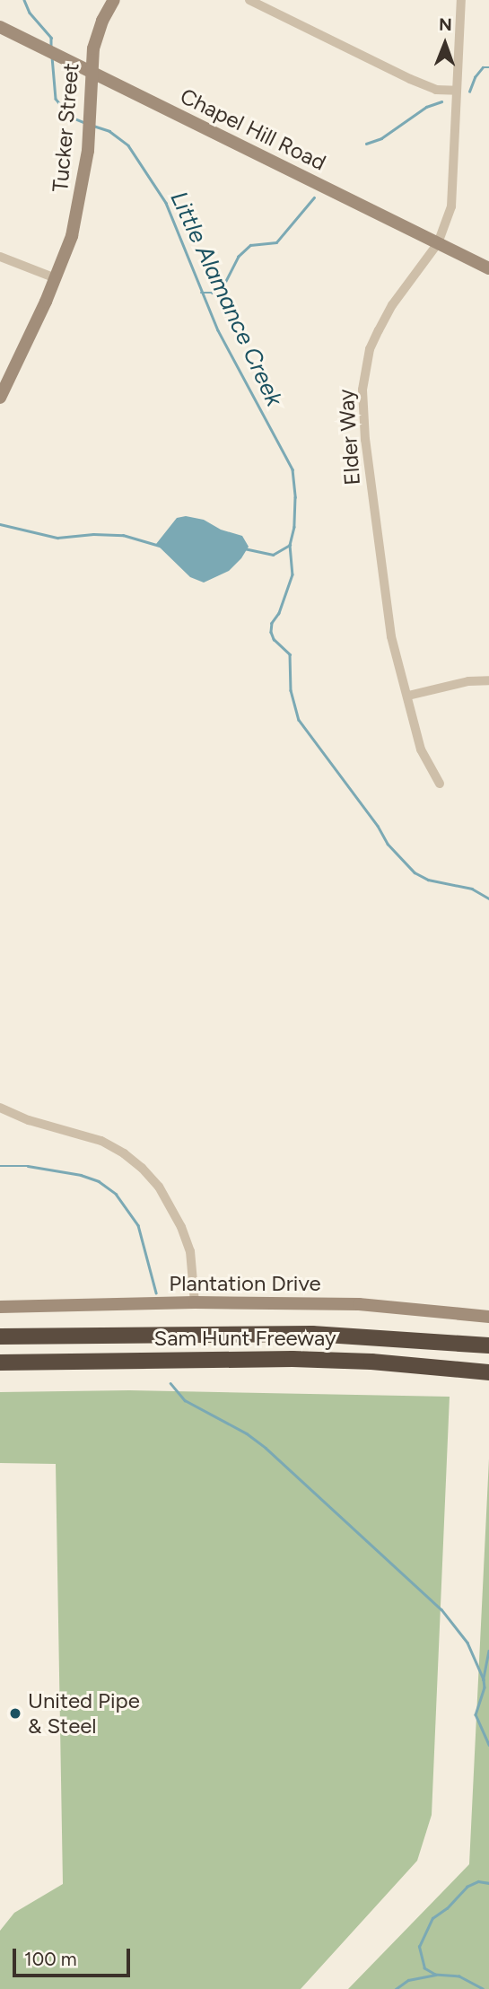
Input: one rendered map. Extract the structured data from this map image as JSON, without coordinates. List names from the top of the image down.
{
  "streets": {
    "highway": ["Sam Hunt Freeway"],
    "street": [
      "Tucker Street",
      "Chapel Hill Road",
      "Elder Way",
      "Plantation Drive"
    ]
  },
  "crossings": [
    ["Tucker Street", "Chapel Hill Road"],
    ["Chapel Hill Road", "Elder Way"]
  ],
  "water": ["Little Alamance Creek"],
  "places": ["United Pipe & Steel"],
  "scale_bar": "100 m",
  "north": "top"
}
